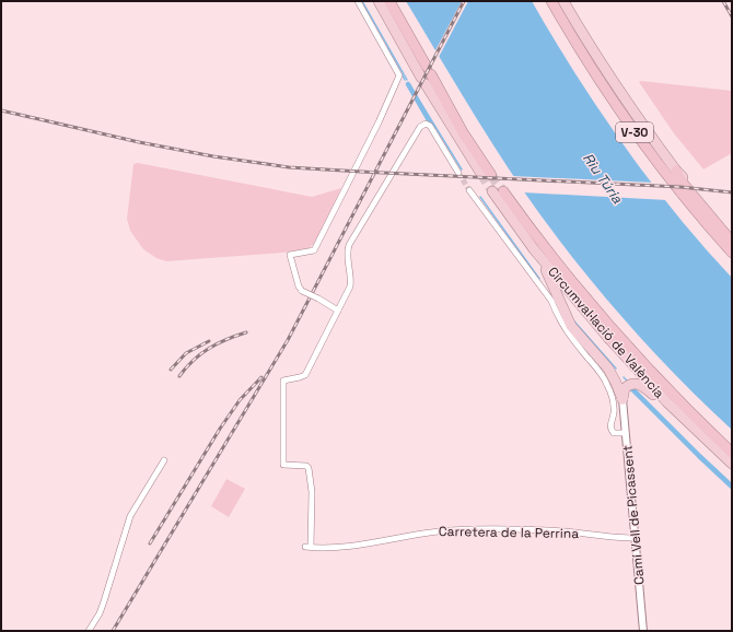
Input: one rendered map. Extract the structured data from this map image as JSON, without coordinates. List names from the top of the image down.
{
  "streets": {
    "highway": ["V-30", "Circumval·lació de València"],
    "street": ["Camí Vell de Picassent", "Carretera de la Perrina"]
  },
  "crossings": [
    ["Camí Vell de Picassent", "Carretera de la Perrina"]
  ],
  "water": ["Riu Túria"]
}
